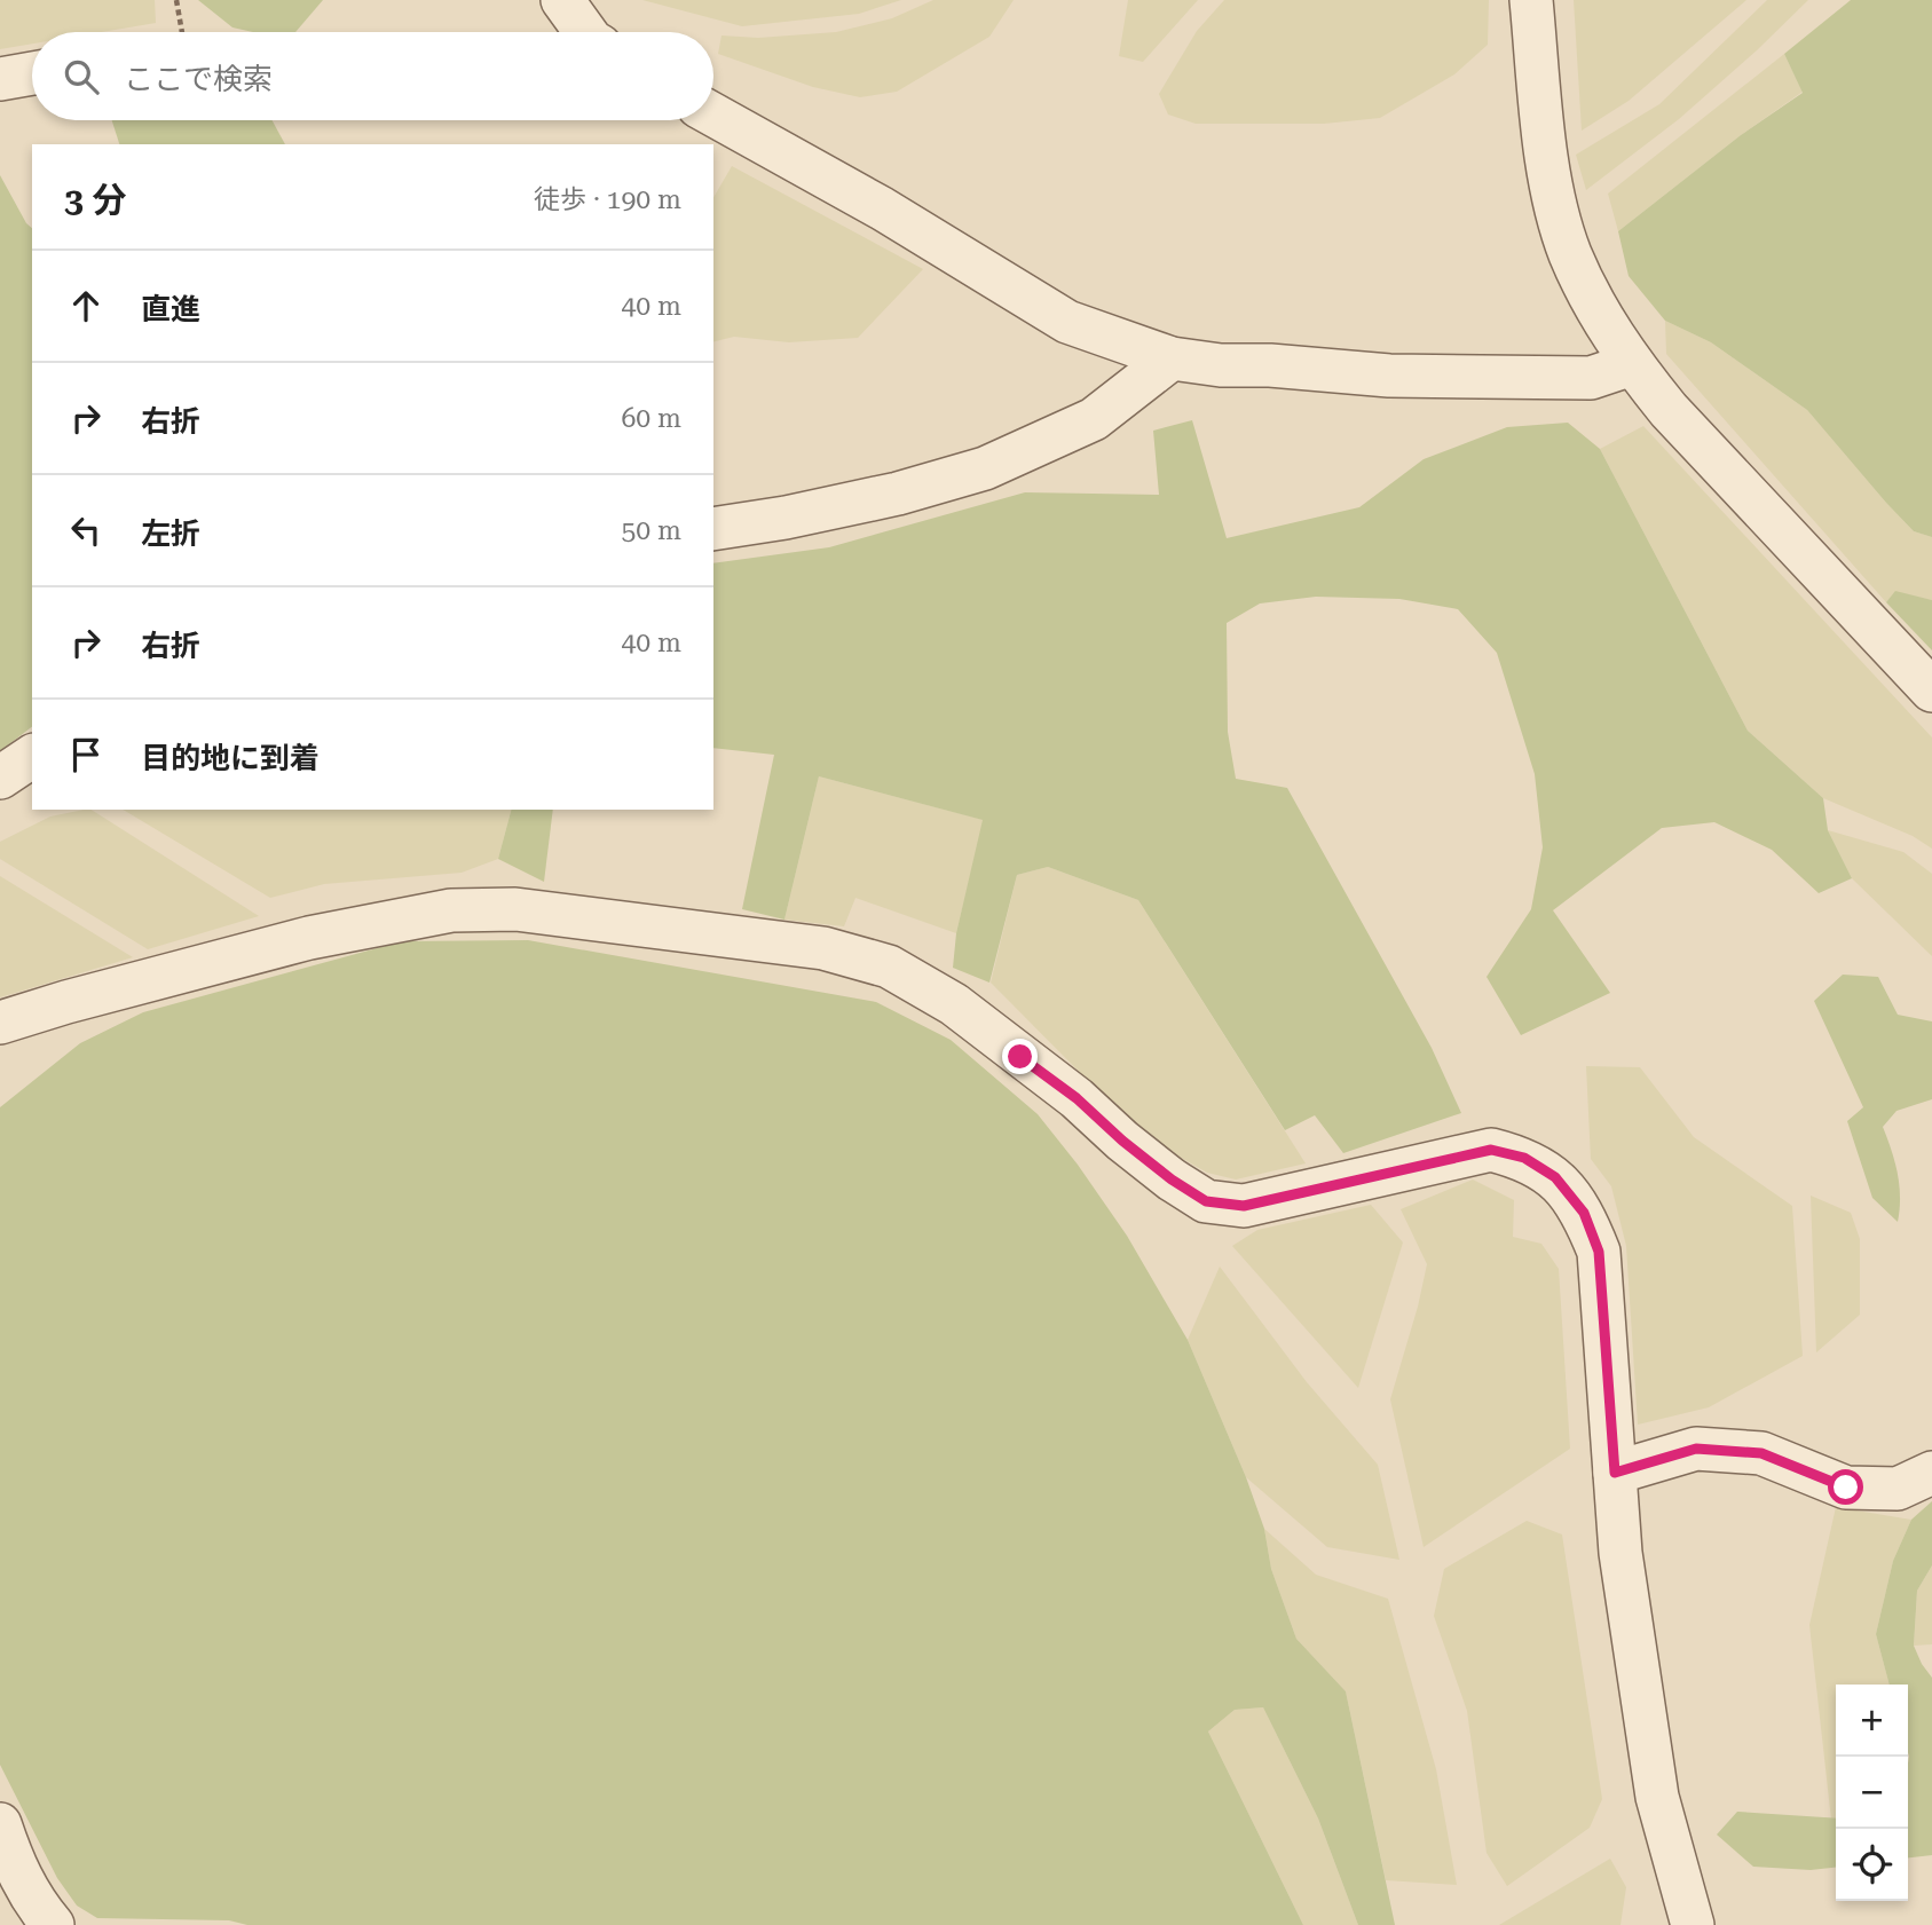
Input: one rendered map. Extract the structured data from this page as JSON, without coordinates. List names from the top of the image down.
{
  "page": {
    "search": "ここで検索",
    "heading": ["3 分", "徒歩 · 190 m"],
    "list": [
      ["直進", "40 m"],
      ["右折", "60 m"],
      ["左折", "50 m"],
      ["右折", "40 m"],
      "目的地に到着"
    ],
    "map_buttons": ["+", "−"]
  }
}
